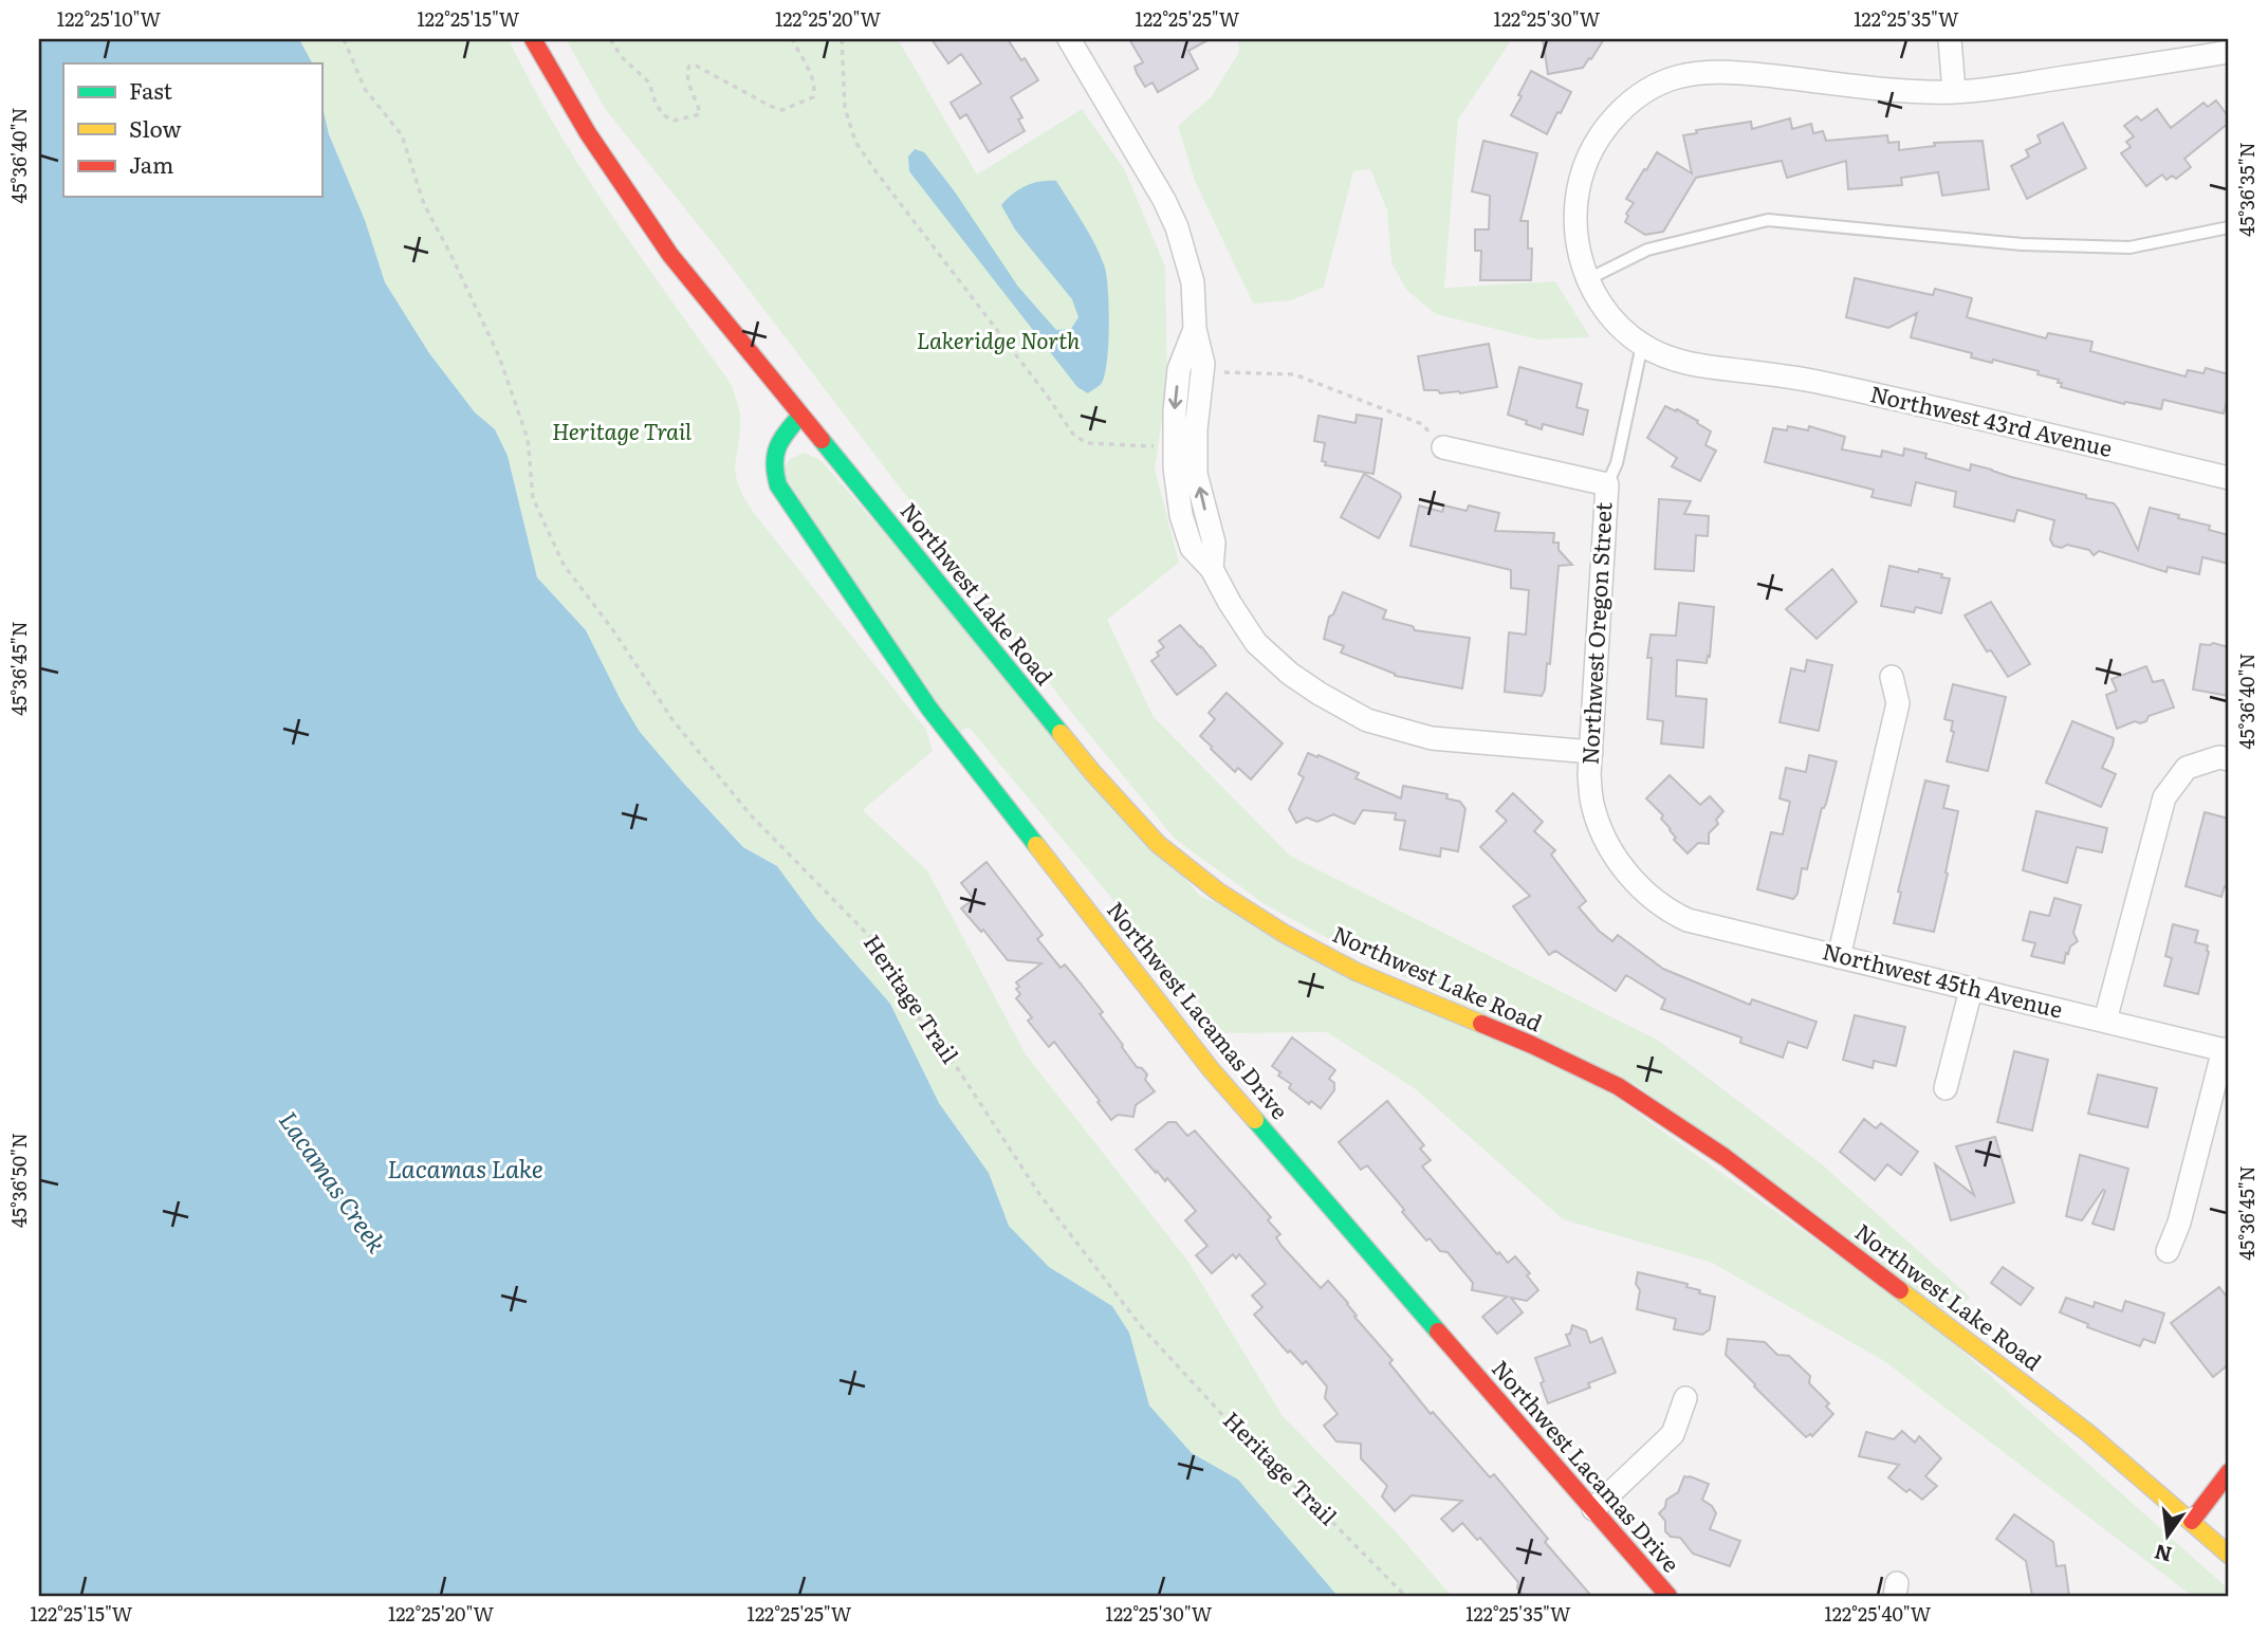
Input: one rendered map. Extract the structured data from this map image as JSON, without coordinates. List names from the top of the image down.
{
  "streets": {
    "main road": ["Northwest Lake Road", "Northwest Lacamas Drive"],
    "street": ["Northwest 43rd Avenue", "Northwest Oregon Street", "Northwest 45th Avenue"],
    "path": ["Heritage Trail"]
  },
  "crossings": [
    ["Northwest 43rd Avenue", "Northwest Oregon Street"],
    ["Northwest Lake Road", "Northwest Lacamas Drive"],
    ["Northwest Oregon Street", "Northwest 45th Avenue"]
  ],
  "water": ["Lacamas Lake", "Lacamas Creek"],
  "parks": ["Lakeridge North", "Heritage Trail"],
  "legend": ["Fast", "Slow", "Jam"],
  "north": "bottom",
  "coordinates": [
    "122°25'10\"W",
    "122°25'15\"W",
    "122°25'20\"W",
    "122°25'25\"W",
    "122°25'30\"W",
    "122°25'35\"W",
    "45°36'40\"N",
    "45°36'35\"N",
    "45°36'45\"N",
    "45°36'50\"N",
    "122°25'40\"W"
  ]
}
